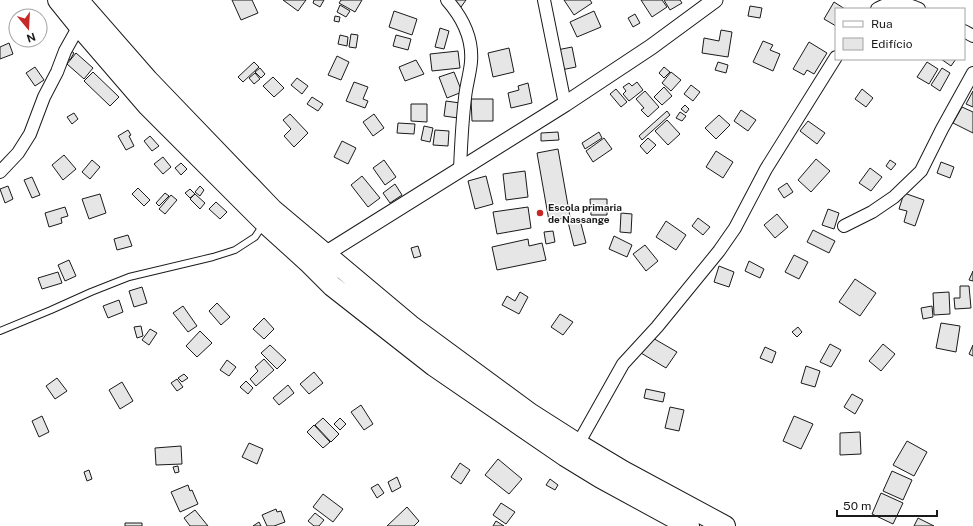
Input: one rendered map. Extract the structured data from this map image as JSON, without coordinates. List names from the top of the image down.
{
  "places": ["Escola primaria de Nassange"],
  "legend": ["Rua", "Edifício"],
  "scale_bar": "50 m",
  "north": "bottom"
}
